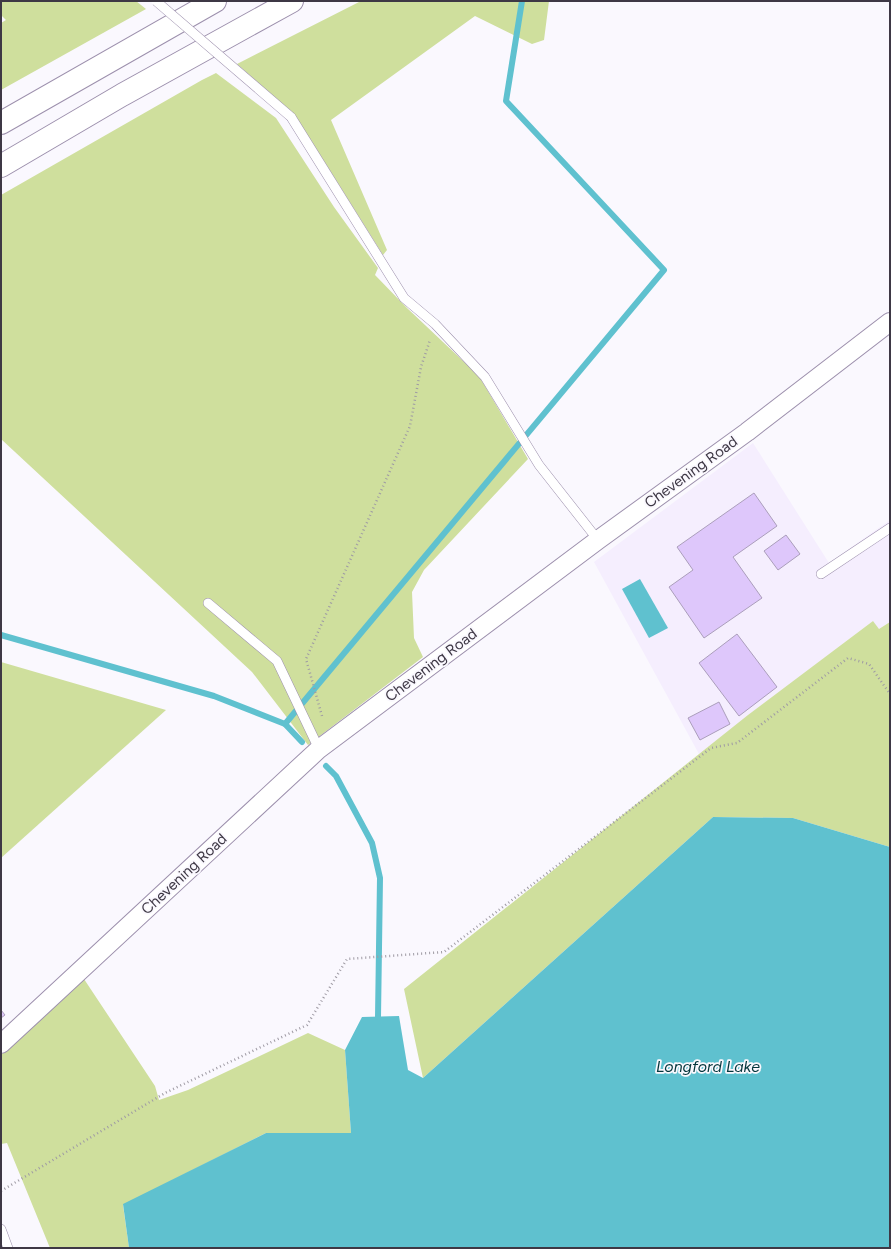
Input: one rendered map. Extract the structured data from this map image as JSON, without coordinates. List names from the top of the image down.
{
  "streets": {
    "street": ["Chevening Road"]
  },
  "water": ["Longford Lake"]
}
